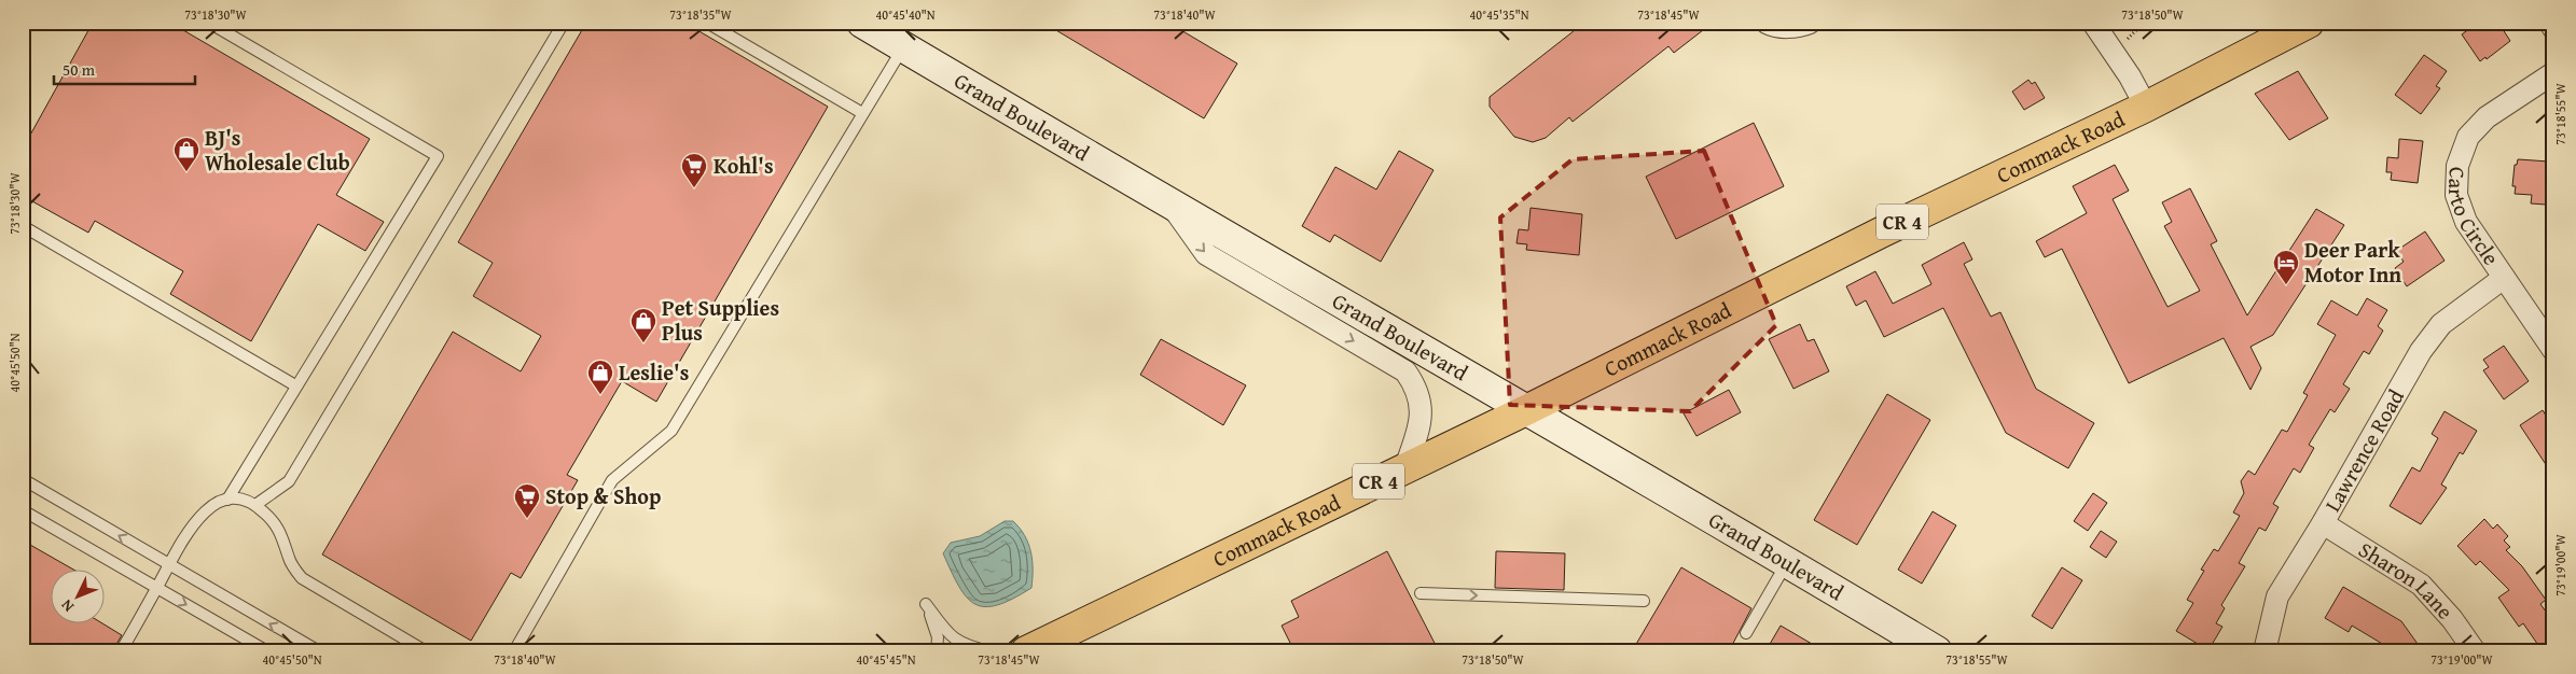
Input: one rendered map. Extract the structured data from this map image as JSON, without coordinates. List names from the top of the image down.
{
  "streets": {
    "main road": ["Commack Road", "CR 4"],
    "street": [
      "Grand Boulevard",
      "Carto Circle",
      "Lawrence Road",
      "Sharon Lane"
    ]
  },
  "crossings": [
    ["Grand Boulevard", "Commack Road"],
    ["Carto Circle", "Lawrence Road"],
    ["Lawrence Road", "Sharon Lane"]
  ],
  "places": {
    "shop": ["BJ's Wholesale Club", "Pet Supplies Plus", "Leslie's"],
    "supermarket": ["Kohl's", "Stop & Shop"],
    "hotel": ["Deer Park Motor Inn"]
  },
  "scale_bar": "50 m",
  "north": "bottom left",
  "coordinates": [
    "73°18'30\"W",
    "73°18'35\"W",
    "40°45'40\"N",
    "73°18'40\"W",
    "40°45'35\"N",
    "73°18'45\"W",
    "73°18'50\"W",
    "73°18'55\"W",
    "40°45'50\"N",
    "73°19'00\"W",
    "40°45'45\"N"
  ]
}
